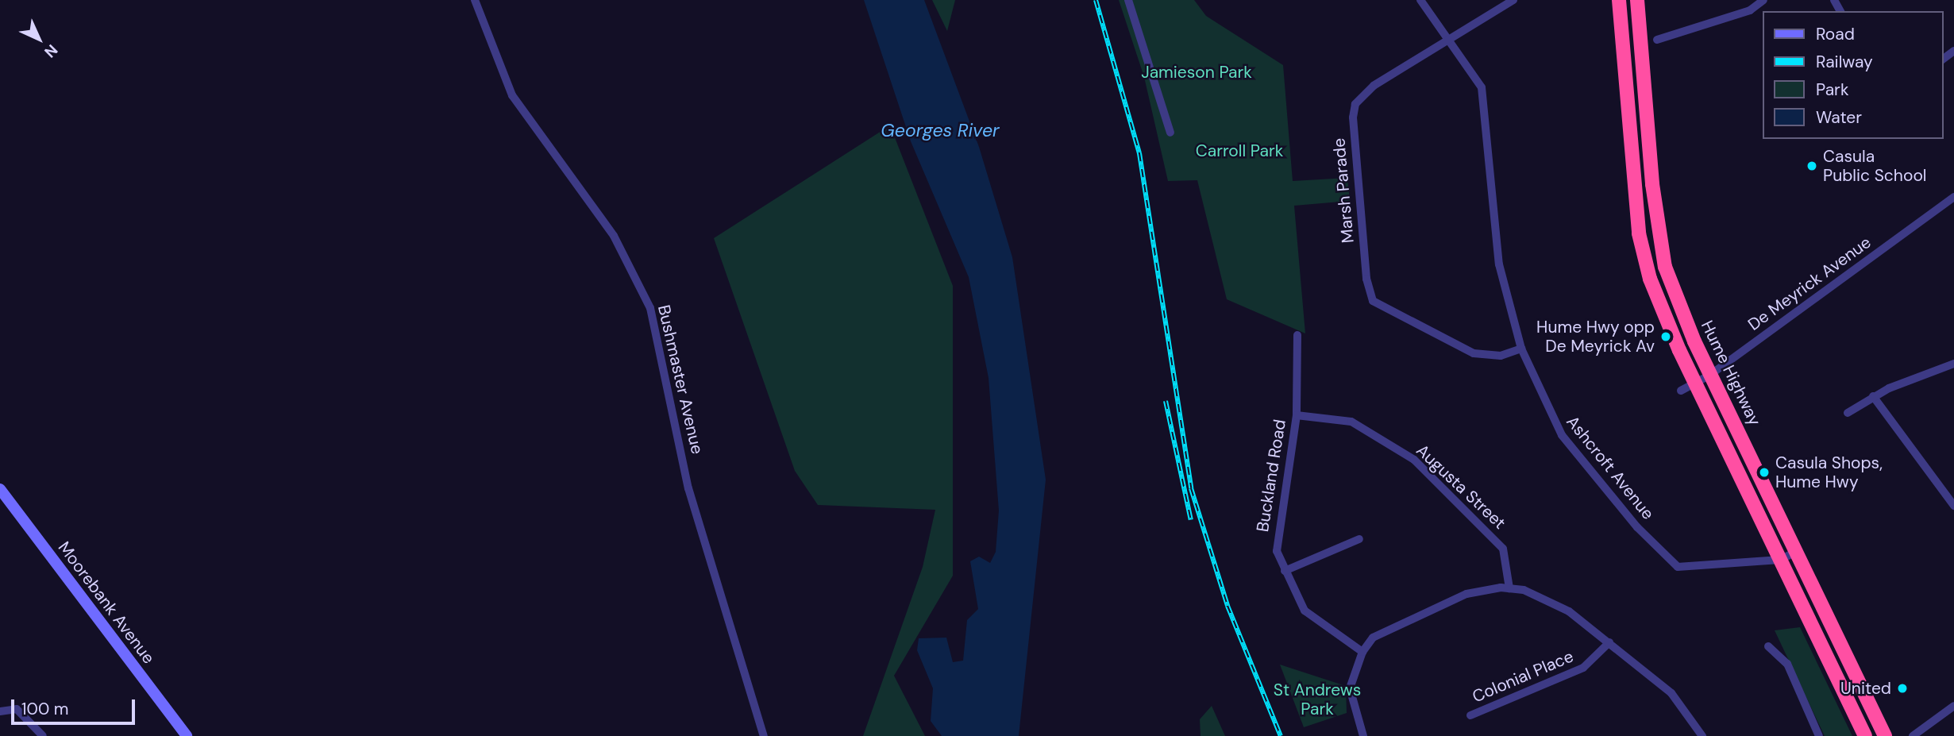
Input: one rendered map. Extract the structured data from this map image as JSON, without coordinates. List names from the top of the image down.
{
  "streets": {
    "highway": ["Hume Highway"],
    "main road": ["Moorebank Avenue"],
    "street": [
      "Marsh Parade",
      "De Meyrick Avenue",
      "Bushmaster Avenue",
      "Ashcroft Avenue",
      "Buckland Road",
      "Augusta Street",
      "Colonial Place"
    ]
  },
  "crossings": [
    ["Marsh Parade", "Ashcroft Avenue"],
    ["De Meyrick Avenue", "Hume Highway"],
    ["Hume Highway", "Ashcroft Avenue"],
    ["Buckland Road", "Augusta Street"]
  ],
  "water": ["Georges River"],
  "parks": ["Jamieson Park", "Carroll Park", "St Andrews Park"],
  "places": [
    "Casula Public School",
    "Hume Hwy opp De Meyrick Av",
    "Casula Shops, Hume Hwy",
    "United"
  ],
  "legend": [
    "Road",
    "Railway",
    "Park",
    "Water"
  ],
  "scale_bar": "100 m",
  "north": "bottom right"
}
